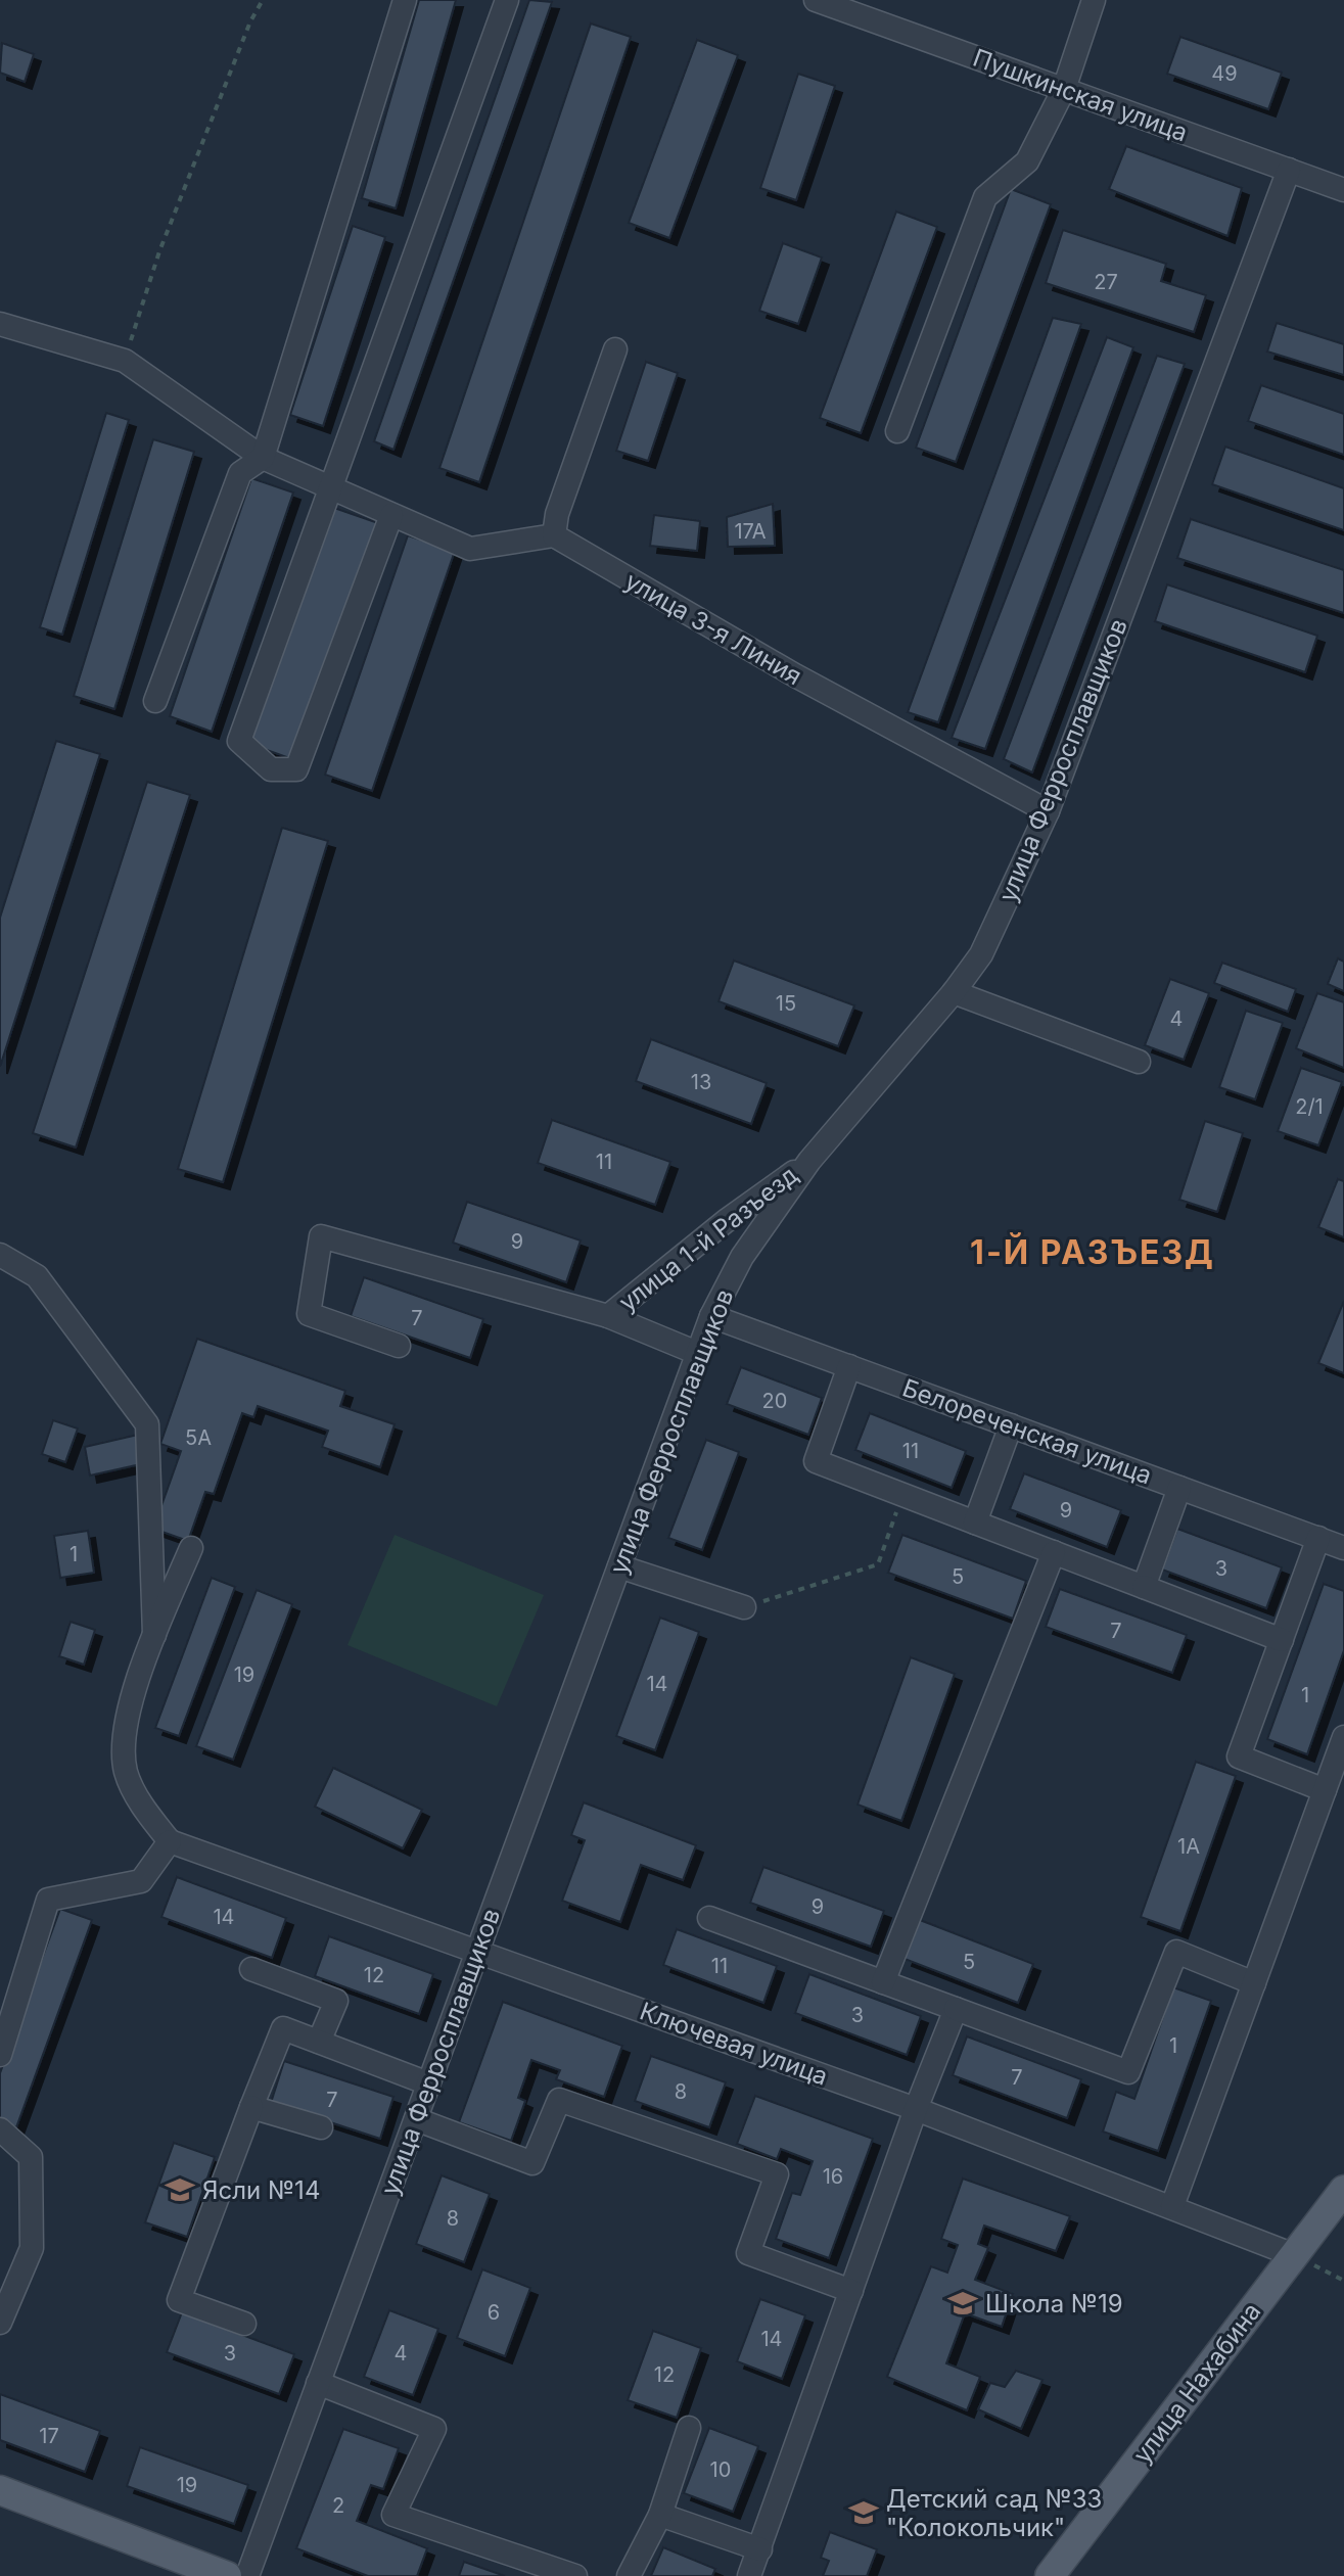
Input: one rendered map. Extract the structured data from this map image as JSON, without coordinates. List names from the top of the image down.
{
  "streets": {
    "main road": ["улица Нахабина"],
    "street": [
      "Пушкинская улица",
      "улица 3-я Линия",
      "улица Ферросплавщиков",
      "улица 1-й Разъезд",
      "Белореченская улица",
      "Ключевая улица"
    ]
  },
  "crossings": [
    ["Пушкинская улица", "улица Ферросплавщиков"],
    ["улица 3-я Линия", "улица Ферросплавщиков"],
    ["улица Ферросплавщиков", "улица 1-й Разъезд"],
    ["улица Ферросплавщиков", "Белореченская улица"],
    ["улица Ферросплавщиков", "Ключевая улица"],
    ["Ключевая улица", "улица Нахабина"]
  ],
  "districts": ["1-Й РАЗЪЕЗД"],
  "places": {
    "school or university": ["Ясли №14", "Школа №19", "Детский сад №33 \"Колокольчик\""]
  },
  "house_numbers": [
    "49",
    "27",
    "17А",
    "15",
    "4",
    "13",
    "2/1",
    "11",
    "9",
    "7",
    "20",
    "5А",
    "11",
    "9",
    "1",
    "3",
    "5",
    "7",
    "19",
    "14",
    "1",
    "1А",
    "9",
    "14",
    "5",
    "11",
    "12",
    "3",
    "1",
    "7",
    "8",
    "7",
    "16",
    "8",
    "6",
    "14",
    "3",
    "4",
    "12",
    "17",
    "10",
    "19",
    "2"
  ]
}
